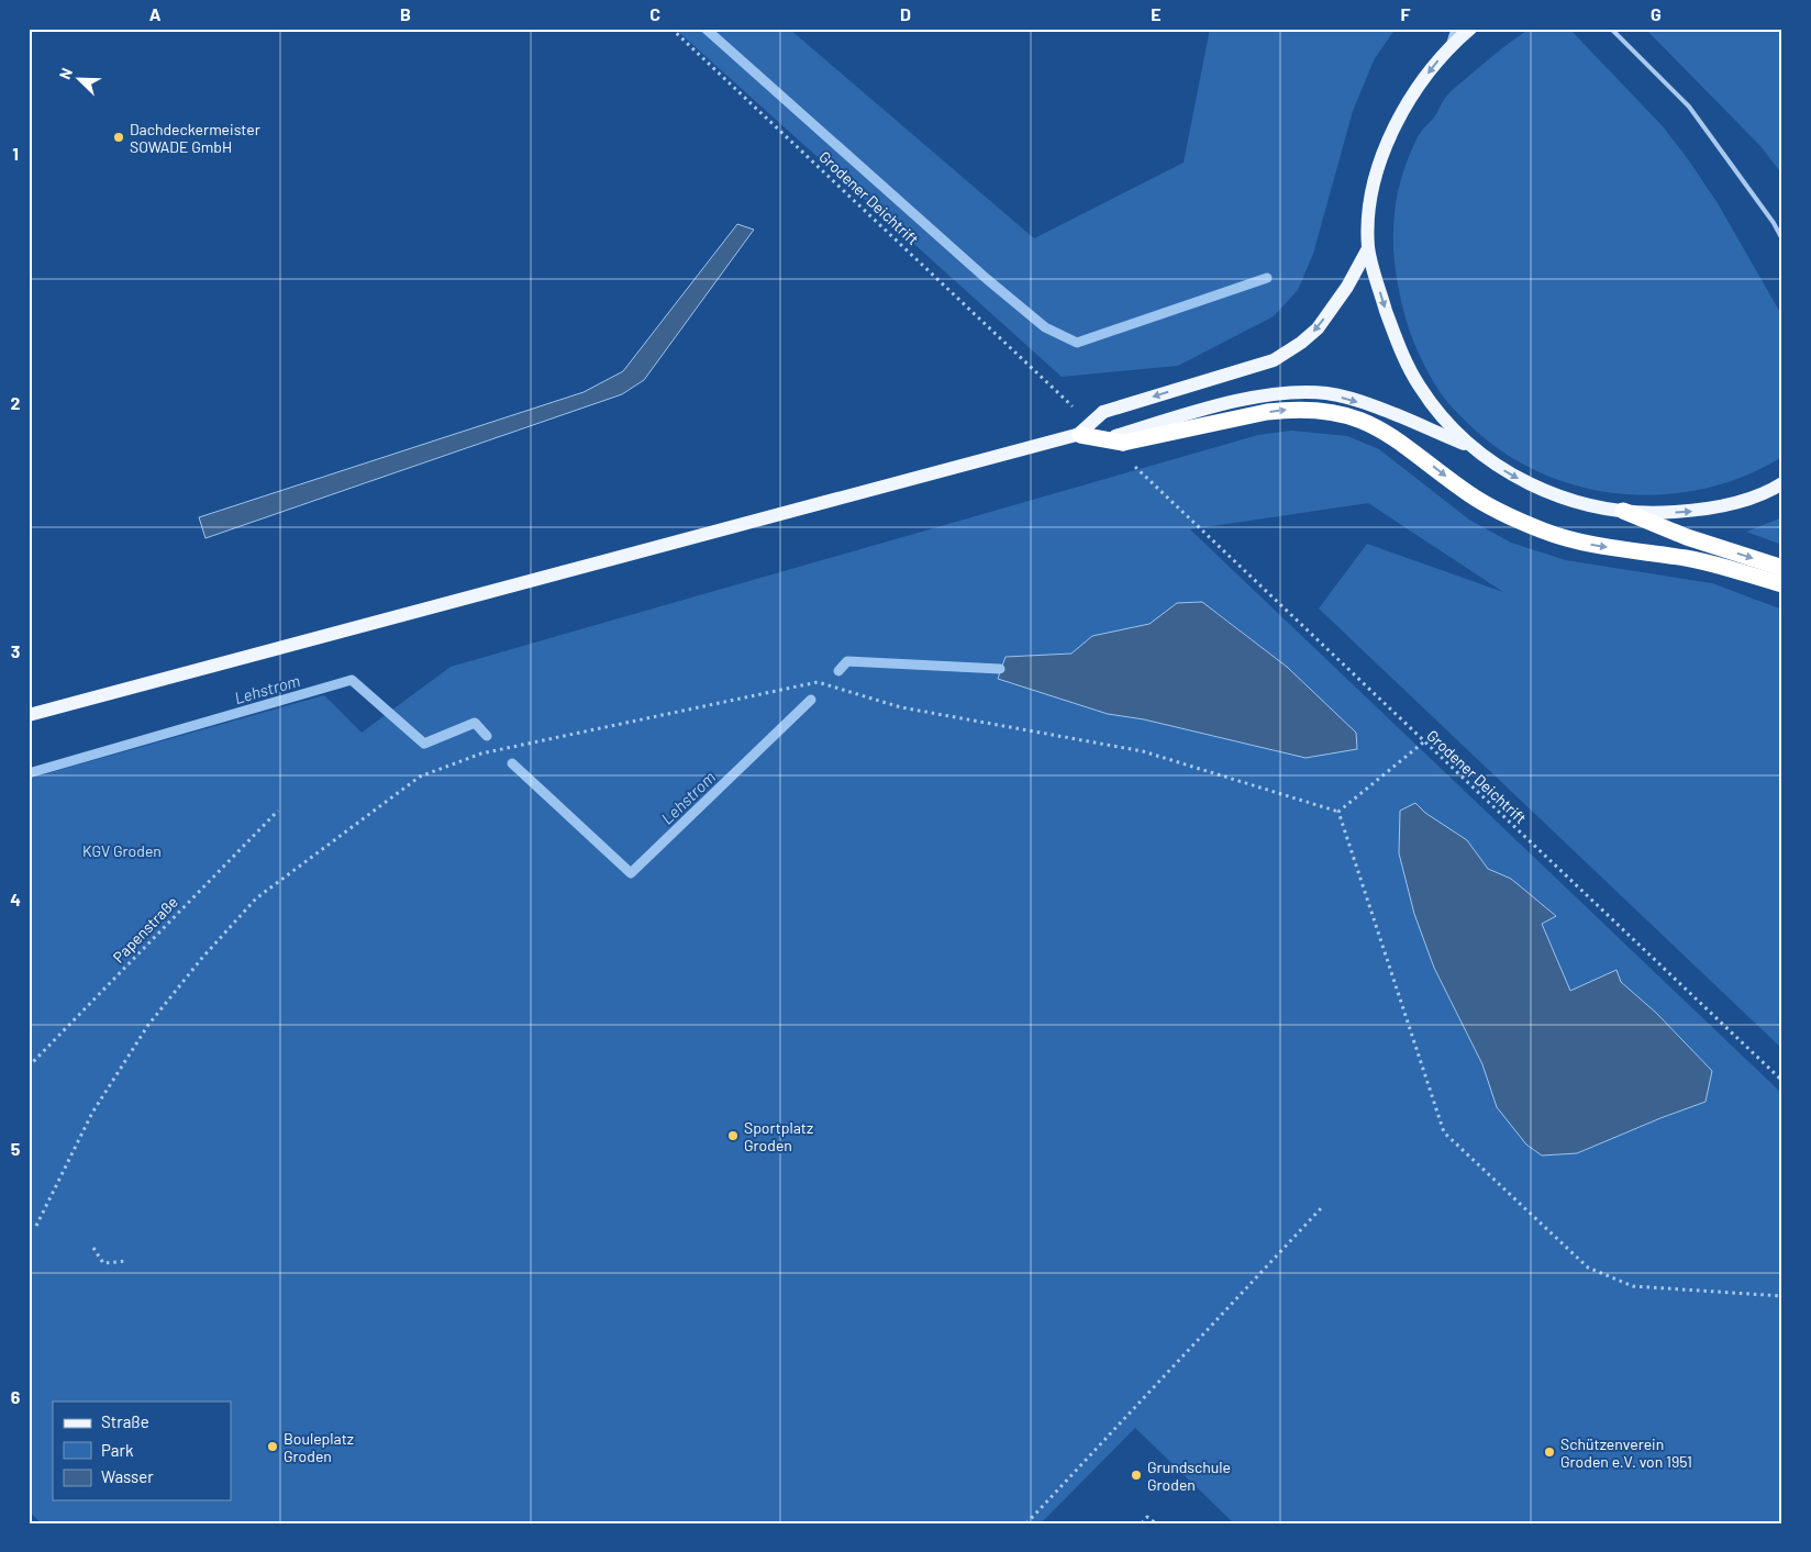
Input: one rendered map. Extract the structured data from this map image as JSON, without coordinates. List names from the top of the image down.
{
  "streets": {
    "path": ["Grodener Deichtrift", "Papenstraße"]
  },
  "water": ["Lehstrom"],
  "parks": ["KGV Groden"],
  "places": [
    "Dachdeckermeister SOWADE GmbH",
    "Sportplatz Groden",
    "Bouleplatz Groden",
    "Schützenverein Groden e.V. von 1951",
    "Grundschule Groden"
  ],
  "legend": ["Straße", "Park", "Wasser"],
  "north": "top left",
  "grid": {
    "columns": [
      "A",
      "B",
      "C",
      "D",
      "E",
      "F",
      "G"
    ],
    "rows": [
      "1",
      "2",
      "3",
      "4",
      "5",
      "6"
    ]
  }
}
